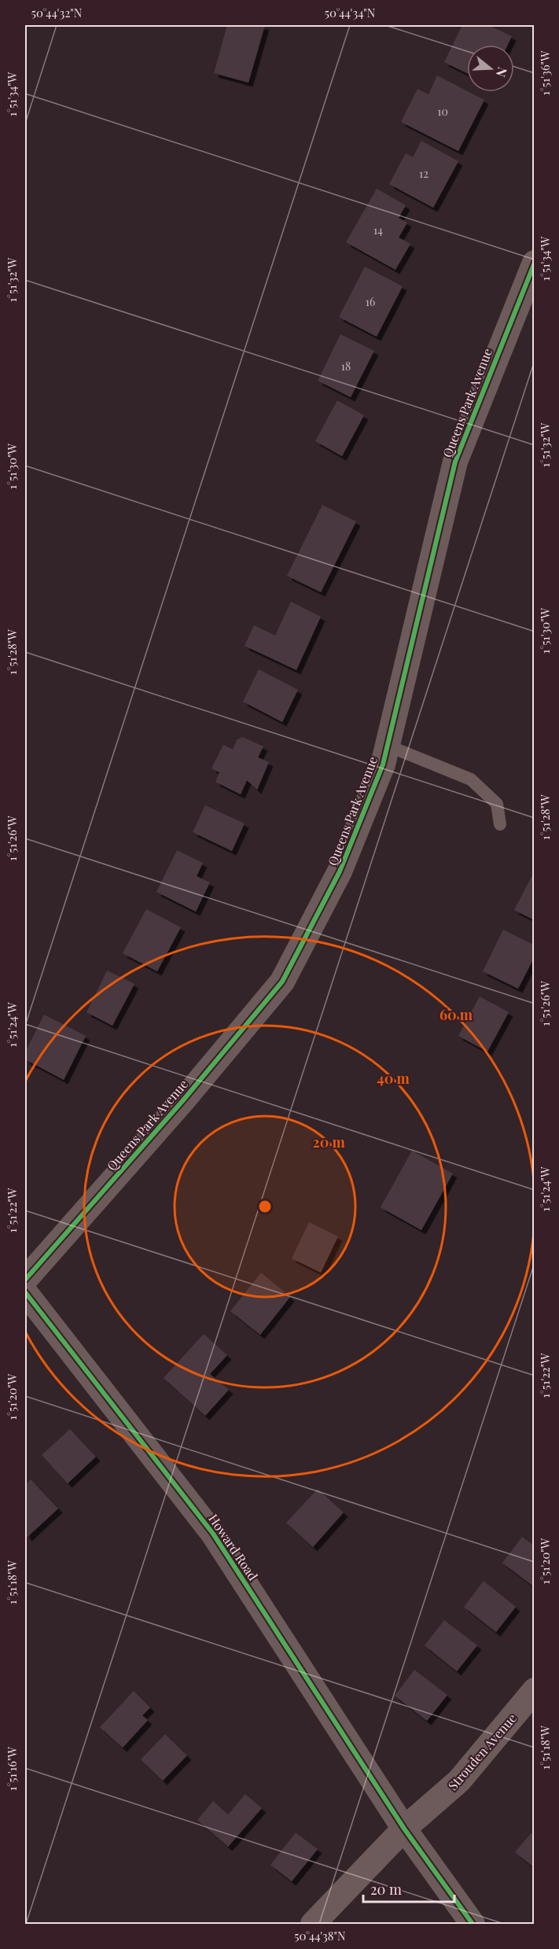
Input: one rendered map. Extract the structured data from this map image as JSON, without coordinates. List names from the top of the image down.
{
  "streets": {
    "street": ["Queens Park Avenue", "Howard Road", "Strouden Avenue"]
  },
  "crossings": [
    ["Howard Road", "Strouden Avenue"]
  ],
  "house_numbers": [
    "10",
    "12",
    "14",
    "16",
    "18"
  ],
  "scale_bar": "20 m",
  "north": "right",
  "coordinates": [
    "50°44'32\"N",
    "50°44'34\"N",
    "1°51'36\"W",
    "1°51'34\"W",
    "1°51'32\"W",
    "1°51'30\"W",
    "1°51'28\"W",
    "1°51'26\"W",
    "1°51'24\"W",
    "1°51'22\"W",
    "1°51'20\"W",
    "1°51'18\"W",
    "1°51'16\"W",
    "50°44'38\"N"
  ],
  "rings": ["60 m", "40 m", "20 m"]
}
